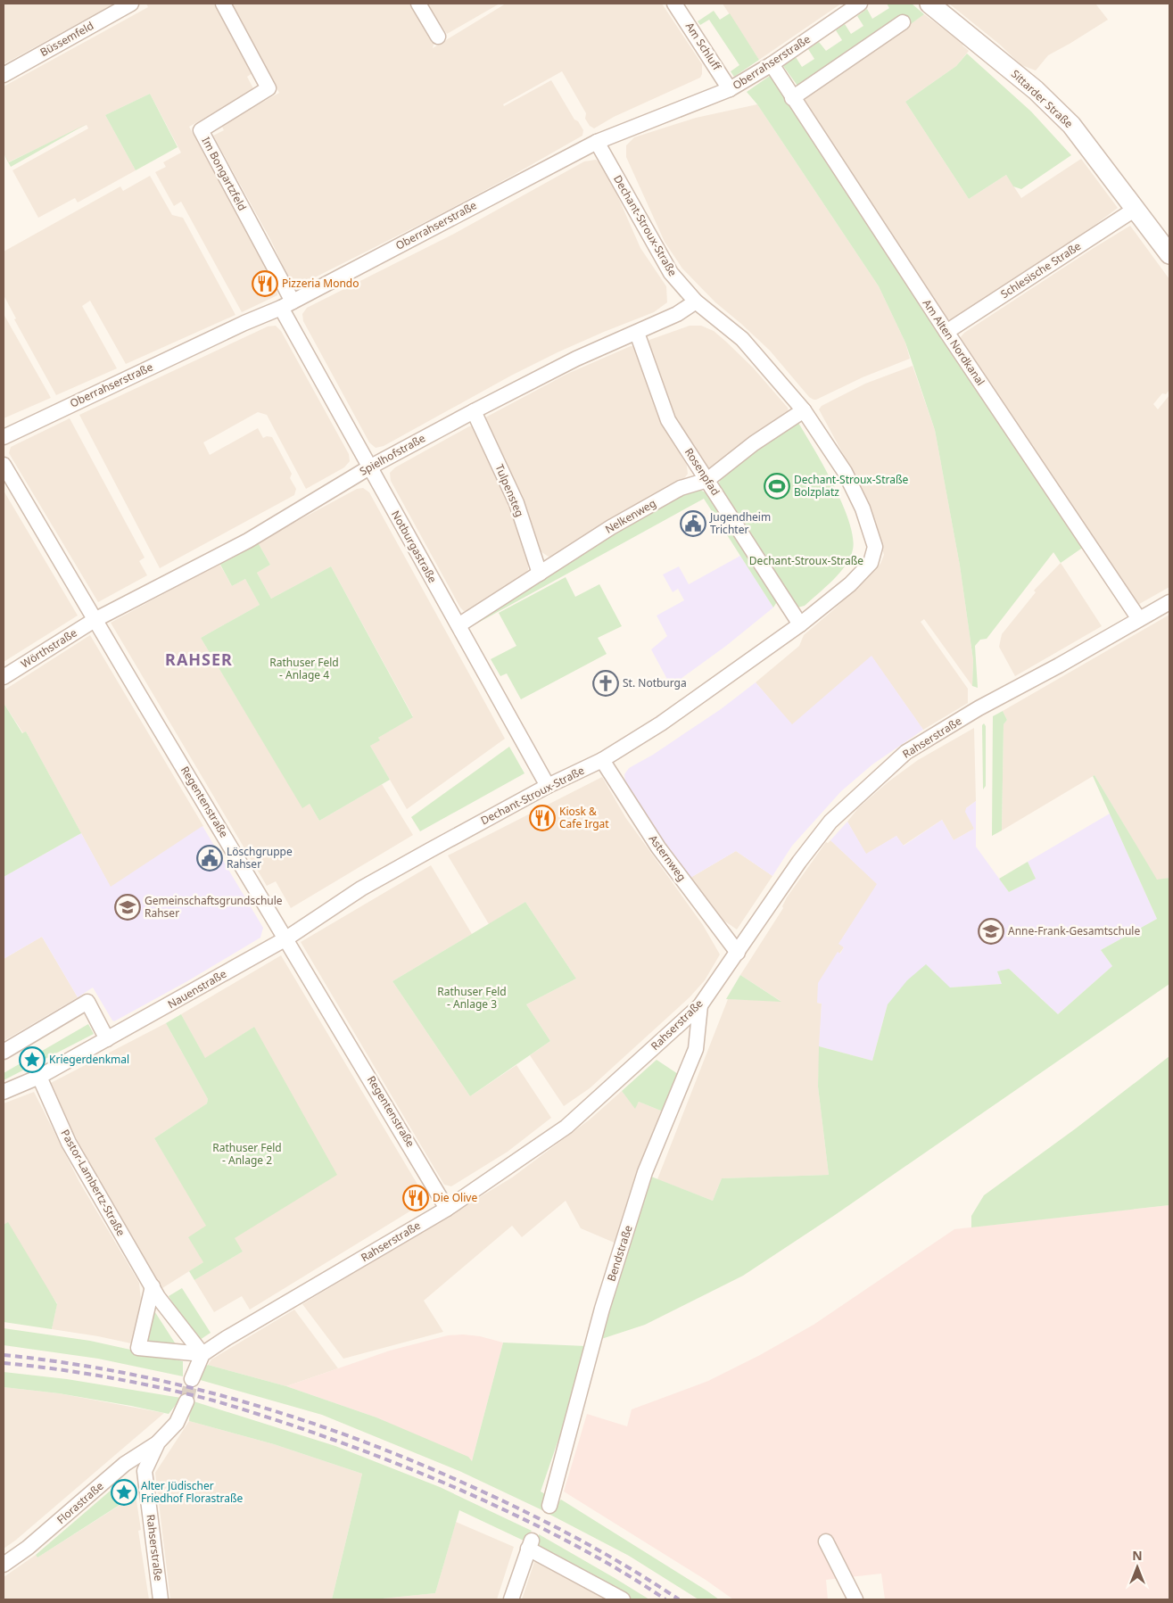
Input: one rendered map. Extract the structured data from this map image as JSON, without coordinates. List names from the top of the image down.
{
  "streets": {
    "street": [
      "Büssemfeld",
      "Am Schluff",
      "Oberrahserstraße",
      "Sittarder Straße",
      "Im Bongartzfeld",
      "Dechant-Stroux-Straße",
      "Schlesische Straße",
      "Am Alten Nordkanal",
      "Spielhofstraße",
      "Rosenpfad",
      "Tulpensteg",
      "Nelkenweg",
      "Notburgastraße",
      "Wörthstraße",
      "Rahserstraße",
      "Regentenstraße",
      "Asternweg",
      "Nauenstraße",
      "Pastor-Lambertz-Straße",
      "Bendstraße",
      "Florastraße"
    ]
  },
  "crossings": [
    ["Am Schluff", "Oberrahserstraße"],
    ["Oberrahserstraße", "Im Bongartzfeld"],
    ["Oberrahserstraße", "Dechant-Stroux-Straße"],
    ["Oberrahserstraße", "Am Alten Nordkanal"],
    ["Oberrahserstraße", "Notburgastraße"],
    ["Sittarder Straße", "Schlesische Straße"],
    ["Im Bongartzfeld", "Notburgastraße"],
    ["Dechant-Stroux-Straße", "Spielhofstraße"],
    ["Dechant-Stroux-Straße", "Rosenpfad"],
    ["Dechant-Stroux-Straße", "Nelkenweg"],
    ["Dechant-Stroux-Straße", "Notburgastraße"],
    ["Dechant-Stroux-Straße", "Regentenstraße"],
    ["Dechant-Stroux-Straße", "Asternweg"],
    ["Dechant-Stroux-Straße", "Nauenstraße"],
    ["Schlesische Straße", "Am Alten Nordkanal"],
    ["Am Alten Nordkanal", "Rahserstraße"],
    ["Spielhofstraße", "Rosenpfad"],
    ["Spielhofstraße", "Tulpensteg"],
    ["Spielhofstraße", "Notburgastraße"],
    ["Spielhofstraße", "Wörthstraße"],
    ["Spielhofstraße", "Regentenstraße"],
    ["Rosenpfad", "Nelkenweg"],
    ["Tulpensteg", "Nelkenweg"],
    ["Nelkenweg", "Notburgastraße"],
    ["Wörthstraße", "Regentenstraße"],
    ["Rahserstraße", "Regentenstraße"],
    ["Rahserstraße", "Asternweg"],
    ["Rahserstraße", "Pastor-Lambertz-Straße"],
    ["Rahserstraße", "Bendstraße"],
    ["Rahserstraße", "Florastraße"],
    ["Regentenstraße", "Nauenstraße"],
    ["Nauenstraße", "Pastor-Lambertz-Straße"]
  ],
  "districts": ["RAHSER"],
  "parks": [
    "Dechant-Stroux-Straße",
    "Rathuser Feld - Anlage 4",
    "Rathuser Feld - Anlage 3",
    "Rathuser Feld - Anlage 2"
  ],
  "places": {
    "restaurant": ["Pizzeria Mondo", "Kiosk & Cafe Irgat", "Die Olive"],
    "sports": ["Dechant-Stroux-Straße Bolzplatz"],
    "public building": ["Jugendheim Trichter", "Löschgruppe Rahser"],
    "church": ["St. Notburga"],
    "school or university": ["Gemeinschaftsgrundschule Rahser", "Anne-Frank-Gesamtschule"],
    "place": ["Kriegerdenkmal", "Alter Jüdischer Friedhof Florastraße"]
  },
  "north": "top"
}
